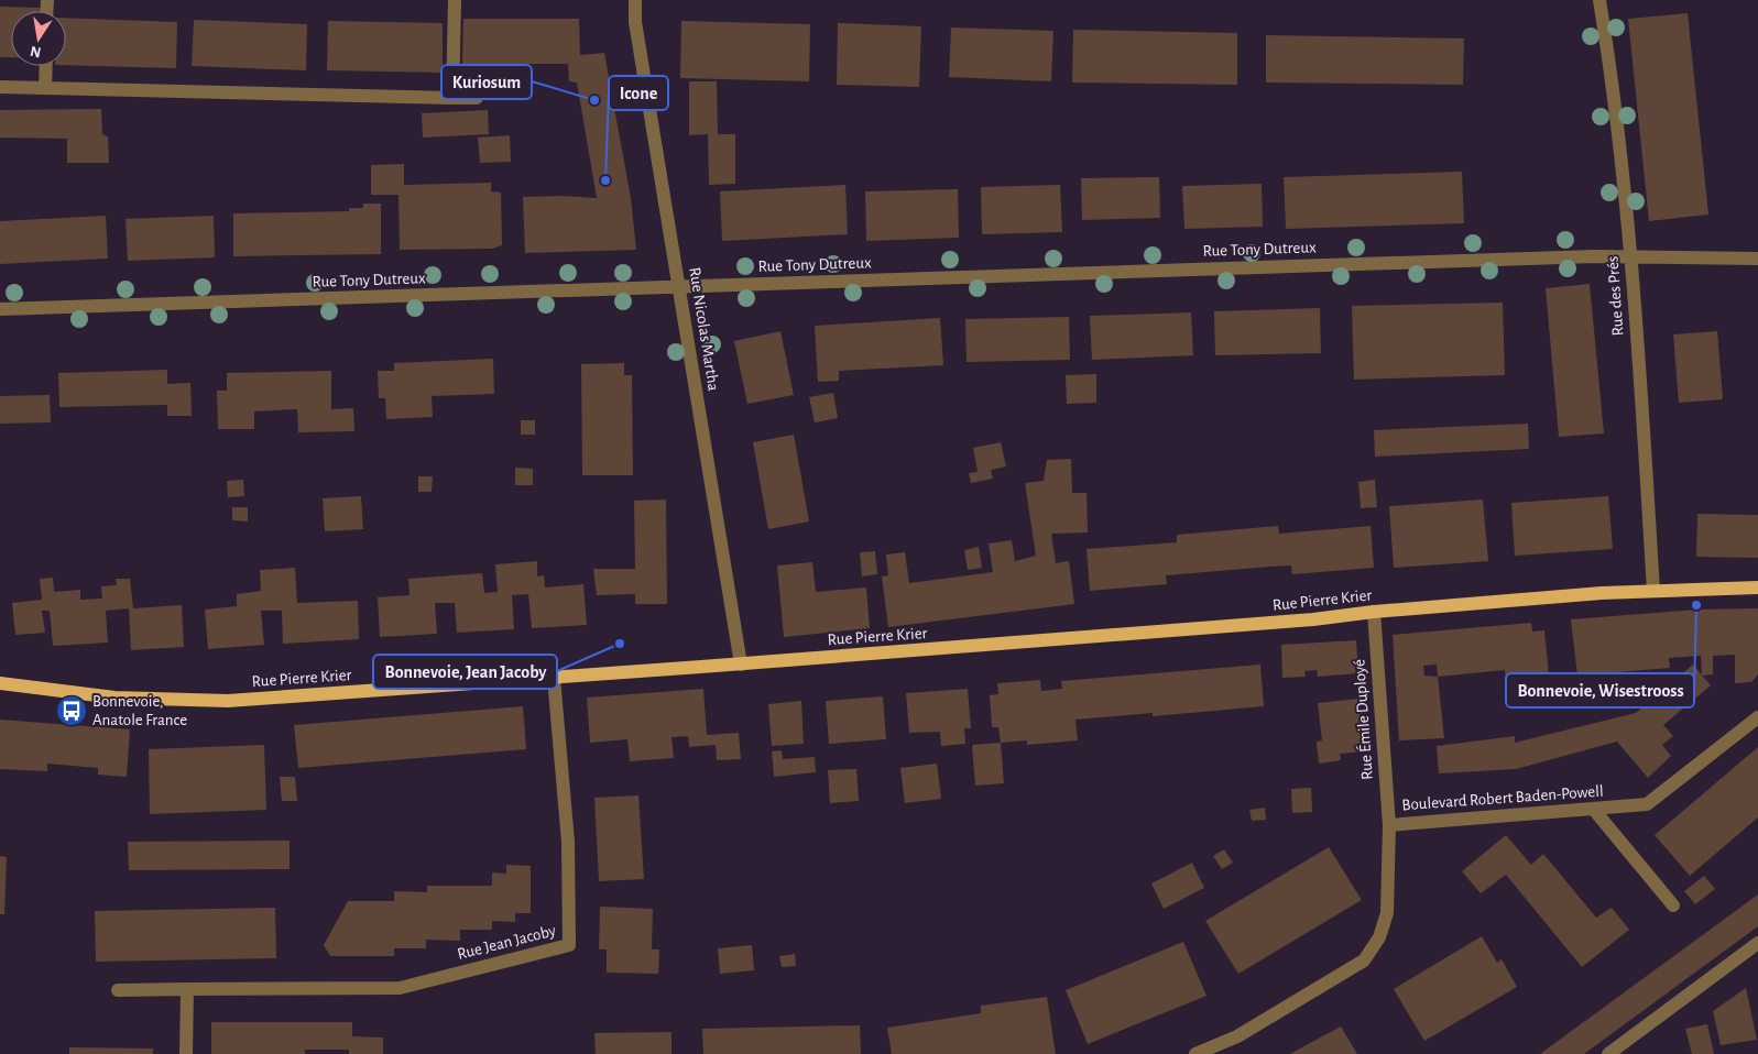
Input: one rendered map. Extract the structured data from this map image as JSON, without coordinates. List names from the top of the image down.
{
  "streets": {
    "main road": ["Rue Pierre Krier"],
    "street": [
      "Rue Tony Dutreux",
      "Rue des Prés",
      "Rue Nicolas Martha",
      "Rue Émile Duployé",
      "Boulevard Robert Baden-Powell",
      "Rue Jean Jacoby"
    ]
  },
  "crossings": [
    ["Rue Tony Dutreux", "Rue des Prés"],
    ["Rue Tony Dutreux", "Rue Nicolas Martha"],
    ["Rue des Prés", "Rue Pierre Krier"],
    ["Rue Nicolas Martha", "Rue Pierre Krier"],
    ["Rue Pierre Krier", "Rue Émile Duployé"],
    ["Rue Pierre Krier", "Rue Jean Jacoby"],
    ["Rue Émile Duployé", "Boulevard Robert Baden-Powell"]
  ],
  "places": {
    "other": [
      "Kuriosum",
      "Icone",
      "Bonnevoie, Wisestrooss",
      "Bonnevoie, Jean Jacoby"
    ],
    "bus stop": ["Bonnevoie, Anatole France"]
  },
  "north": "bottom"
}
